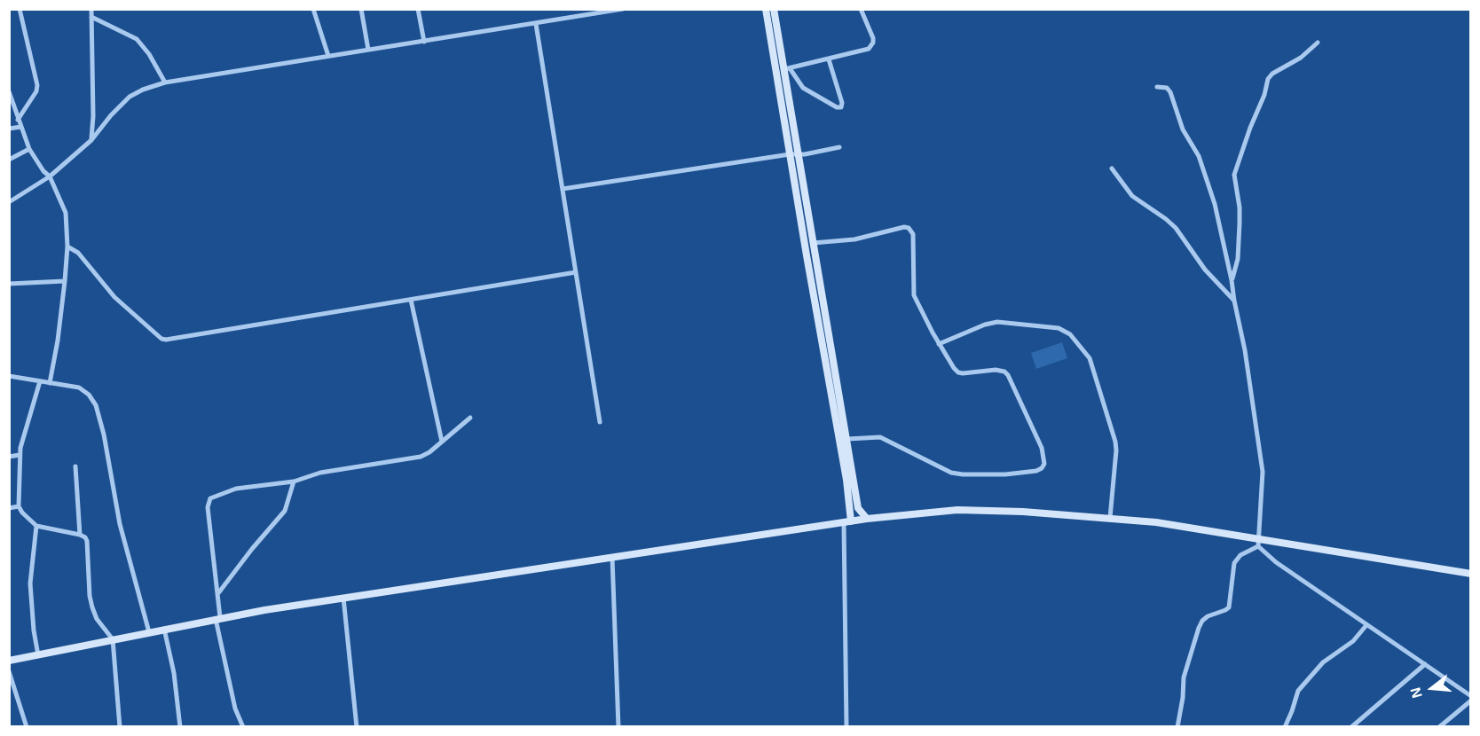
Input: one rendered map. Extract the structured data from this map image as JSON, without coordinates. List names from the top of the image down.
{
  "north": "left"
}
